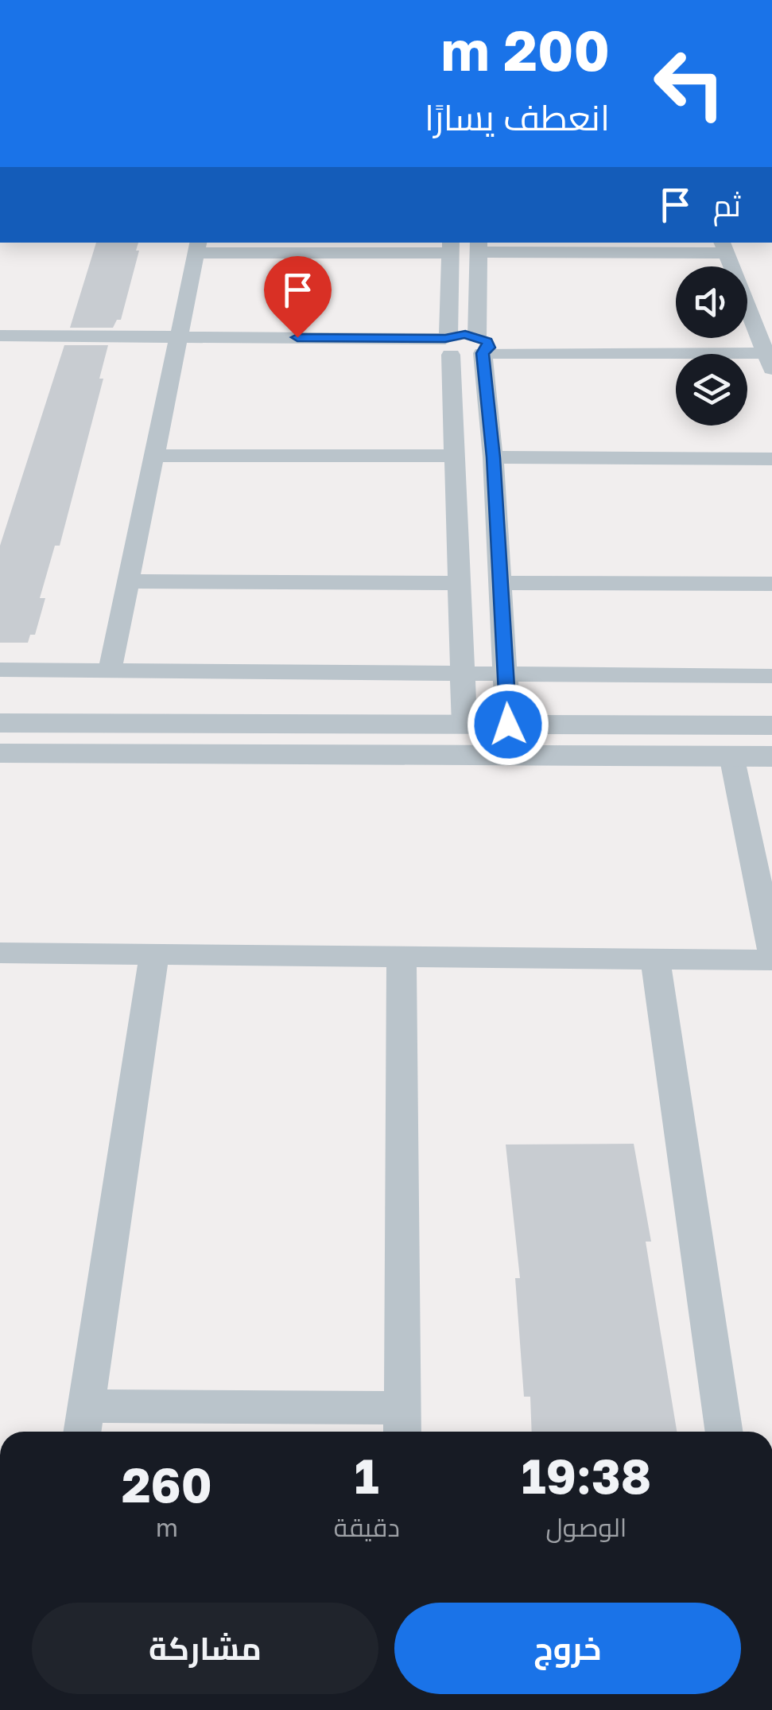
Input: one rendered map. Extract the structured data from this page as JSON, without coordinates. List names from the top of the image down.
{
  "page": {
    "turn": ["200 m", "انعطف يسارًا"],
    "then": "ثم",
    "eta": [
      "19:38",
      "الوصول",
      "1",
      "دقيقة",
      "260",
      "m"
    ],
    "buttons": ["خروج", "مشاركة"]
  }
}
